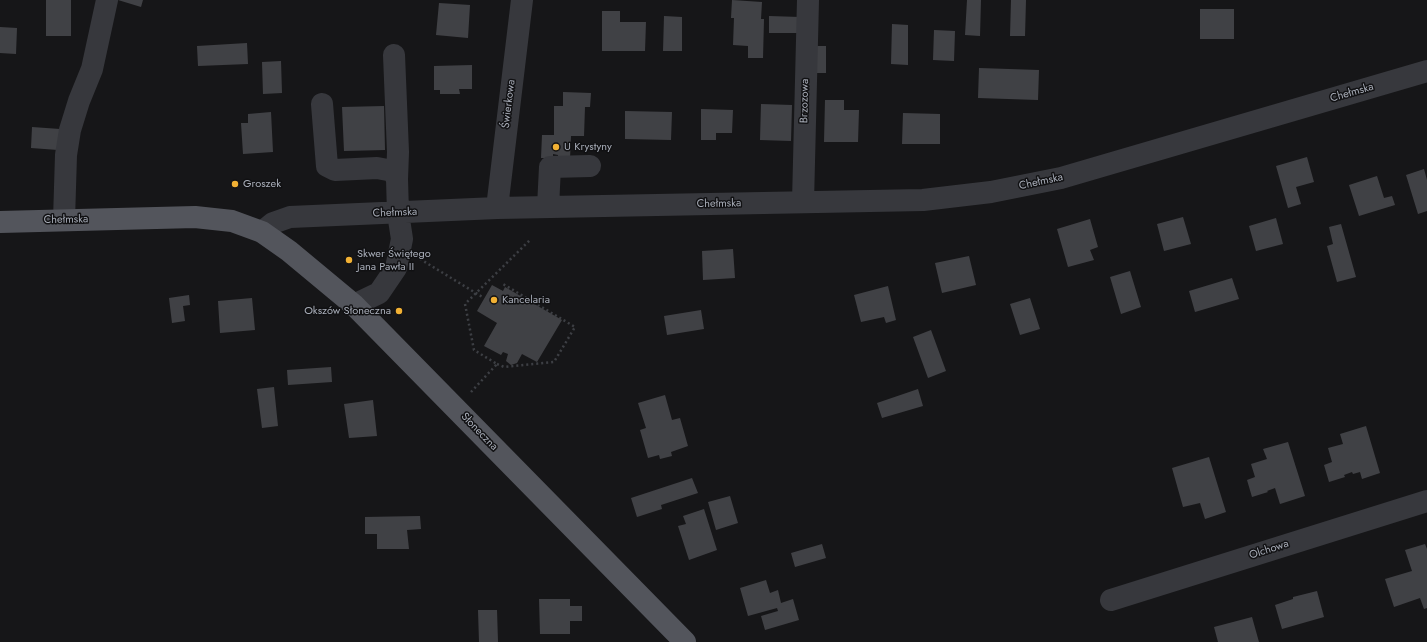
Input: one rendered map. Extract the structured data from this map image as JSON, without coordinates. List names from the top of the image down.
{
  "streets": {
    "main road": ["Chełmska", "Słoneczna"],
    "street": ["Brzozowa", "Świerkowa", "Olchowa"]
  },
  "crossings": [
    ["Chełmska", "Brzozowa"],
    ["Chełmska", "Świerkowa"],
    ["Chełmska", "Słoneczna"]
  ],
  "places": [
    "U Krystyny",
    "Groszek",
    "Skwer Świętego Jana Pawła II",
    "Kancelaria",
    "Okszów Słoneczna"
  ]
}
